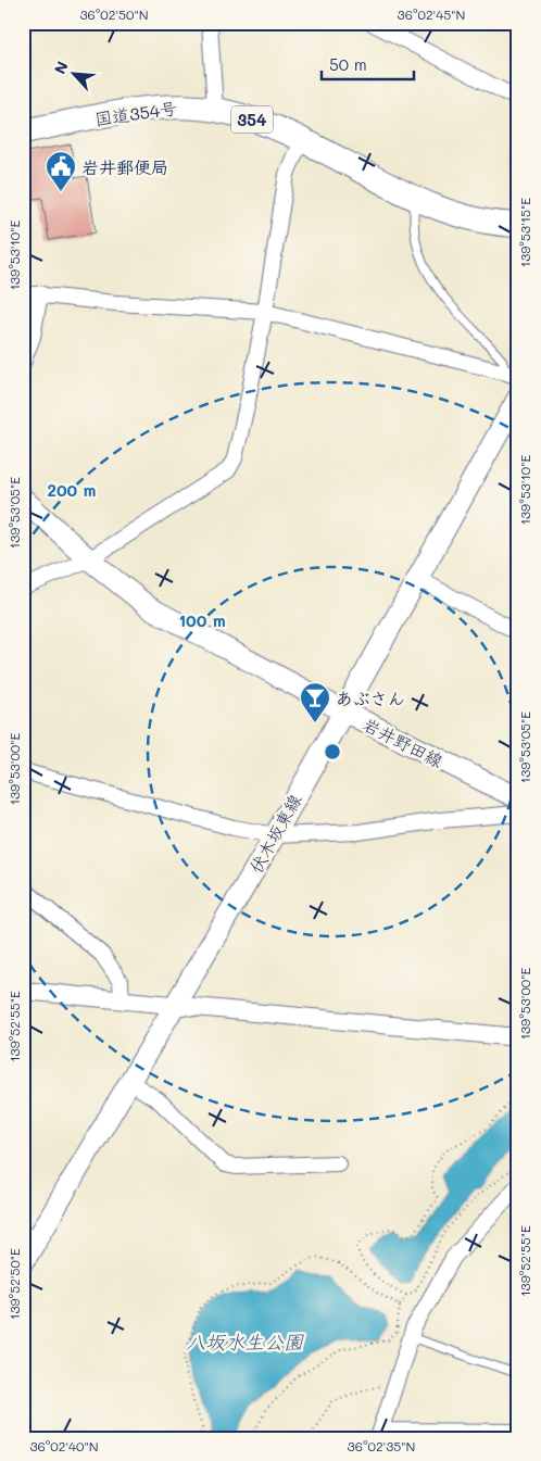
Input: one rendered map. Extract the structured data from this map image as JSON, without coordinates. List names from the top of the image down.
{
  "streets": {
    "highway": ["国道354号", "354"],
    "main road": ["岩井野田線", "伏木坂東線"]
  },
  "crossings": [
    ["岩井野田線", "伏木坂東線"]
  ],
  "water": ["八坂水生公園"],
  "places": {
    "public building": ["岩井郵便局"],
    "bar": ["あぶさん"]
  },
  "scale_bar": "50 m",
  "north": "top left",
  "coordinates": [
    "36°02'50\"N",
    "36°02'45\"N",
    "139°53'15\"E",
    "139°53'10\"E",
    "139°53'05\"E",
    "139°53'00\"E",
    "139°52'55\"E",
    "139°52'50\"E",
    "36°02'40\"N",
    "36°02'35\"N"
  ],
  "rings": ["200 m", "100 m"]
}
